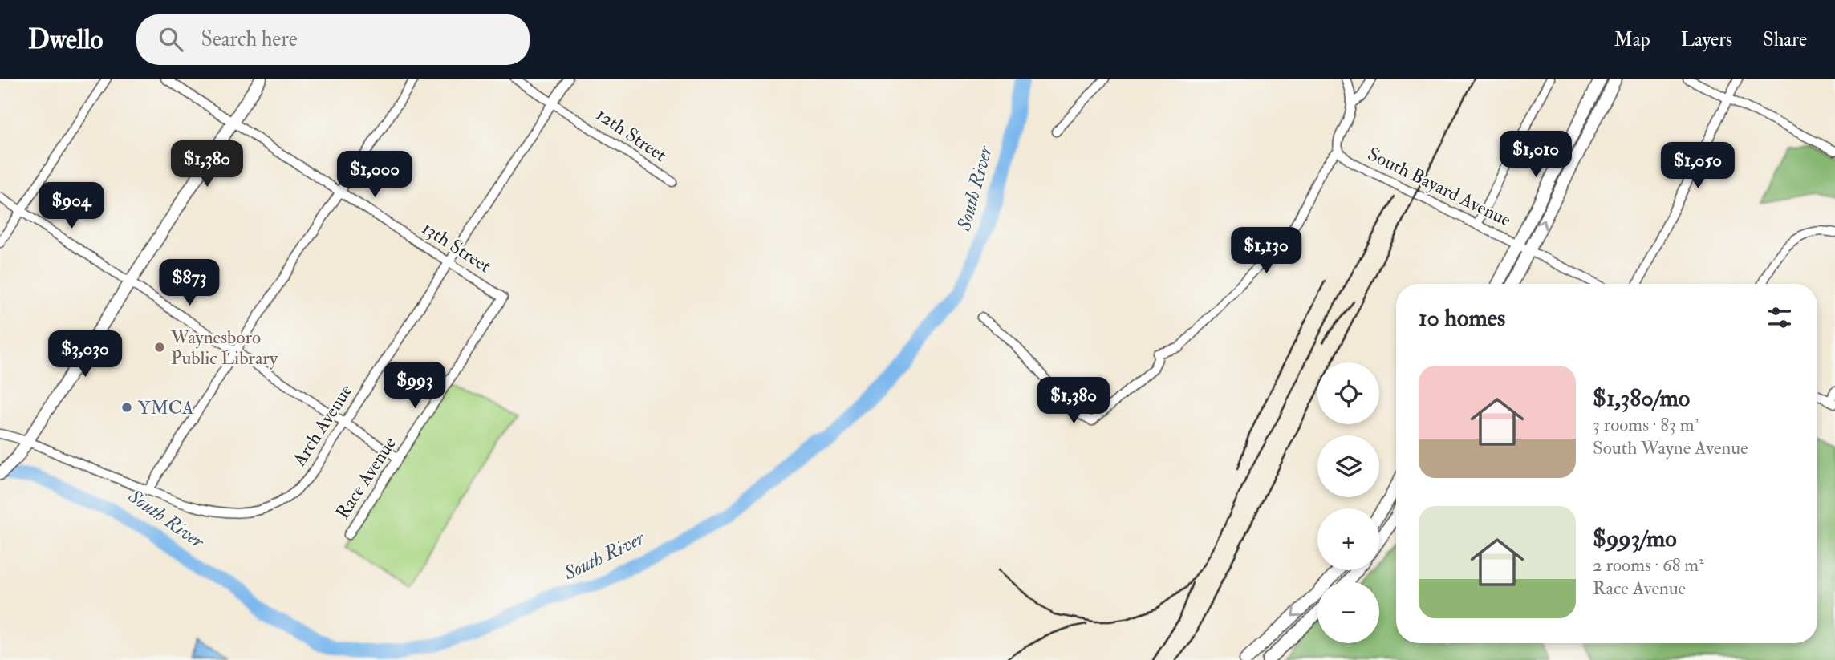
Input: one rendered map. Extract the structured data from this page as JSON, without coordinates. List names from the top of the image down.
{
  "streets": {
    "street": [
      "12th Street",
      "South Bayard Avenue",
      "13th Street",
      "Arch Avenue",
      "Race Avenue"
    ]
  },
  "crossings": [
    ["12th Street", "Arch Avenue"],
    ["13th Street", "Arch Avenue"],
    ["13th Street", "Race Avenue"]
  ],
  "water": ["South River"],
  "places": ["Waynesboro Public Library", "YMCA"],
  "page": {
    "header": "Dwello",
    "search": "Search here",
    "nav": ["Map", "Layers", "Share"],
    "price": [
      "$1,010",
      "$1,380",
      "$1,050",
      "$1,000",
      "$904",
      "$1,130",
      "$873",
      "$3,030",
      "$993",
      "$1,380"
    ],
    "heading": "10 homes",
    "list": [
      {
        "name": "$1,380/mo",
        "note": "3 rooms · 83 m² · South Wayne Avenue"
      },
      {
        "name": "$993/mo",
        "note": "2 rooms · 68 m² · Race Avenue"
      }
    ],
    "map_buttons": ["+", "−"]
  }
}
